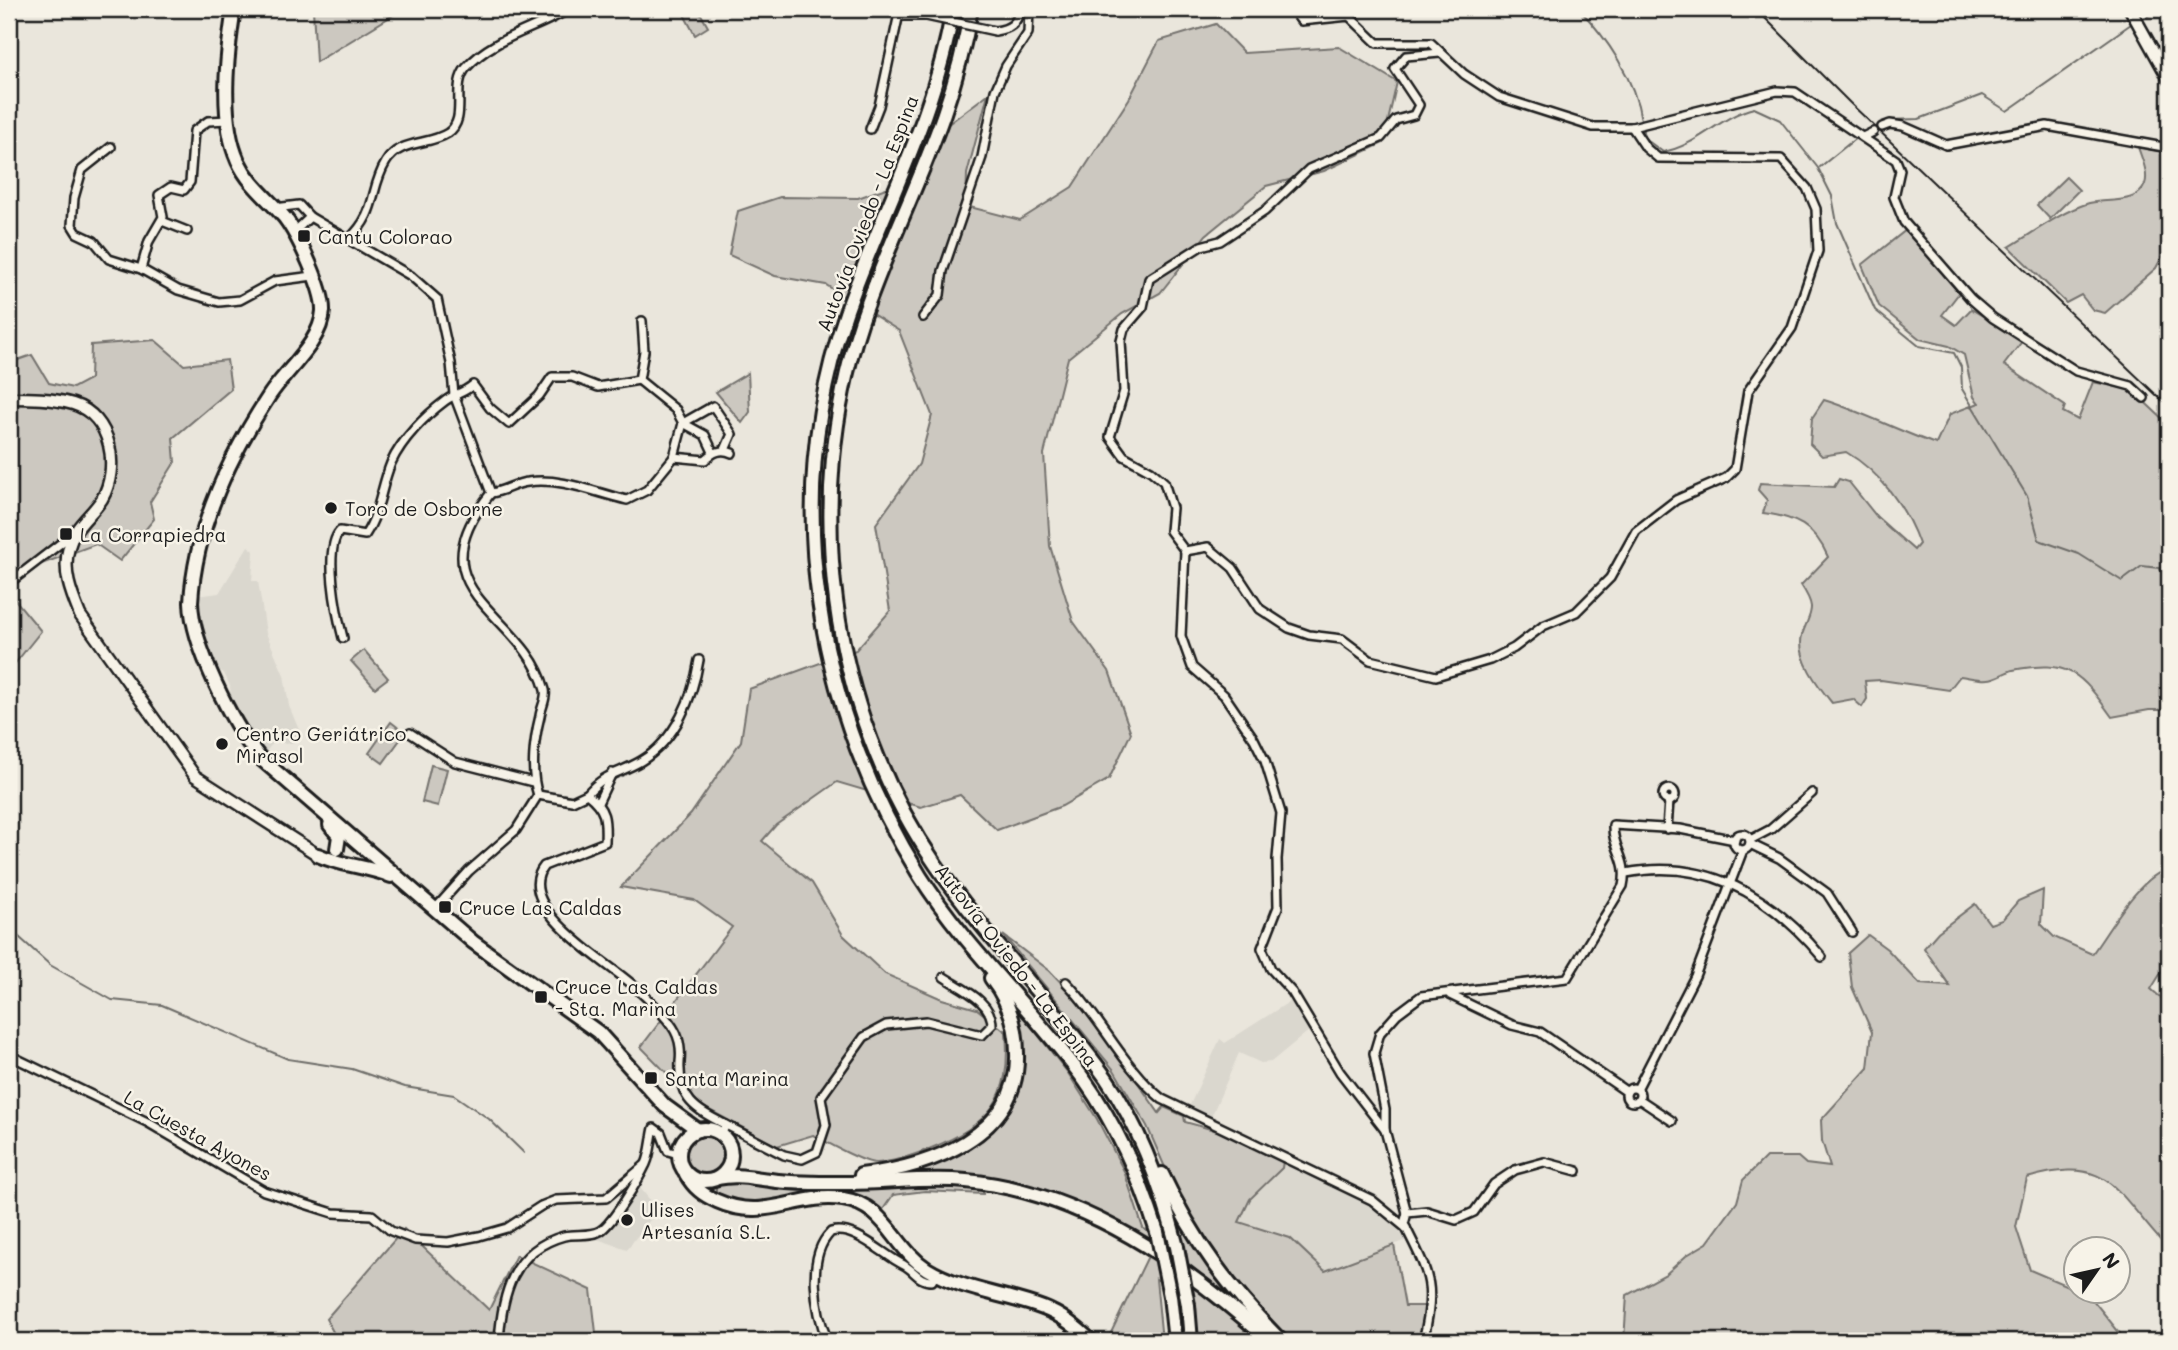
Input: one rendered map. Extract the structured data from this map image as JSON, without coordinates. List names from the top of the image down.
{
  "streets": {
    "highway": ["Autovía Oviedo - La Espina"],
    "street": ["La Cuesta Ayones"]
  },
  "places": {
    "transit": [
      "Cantu Colorao",
      "La Corrapiedra",
      "Cruce Las Caldas",
      "Cruce Las Caldas - Sta. Marina",
      "Santa Marina"
    ],
    "other": ["Toro de Osborne", "Centro Geriátrico Mirasol", "Ulises Artesanía S.L."]
  },
  "north": "top right"
}
